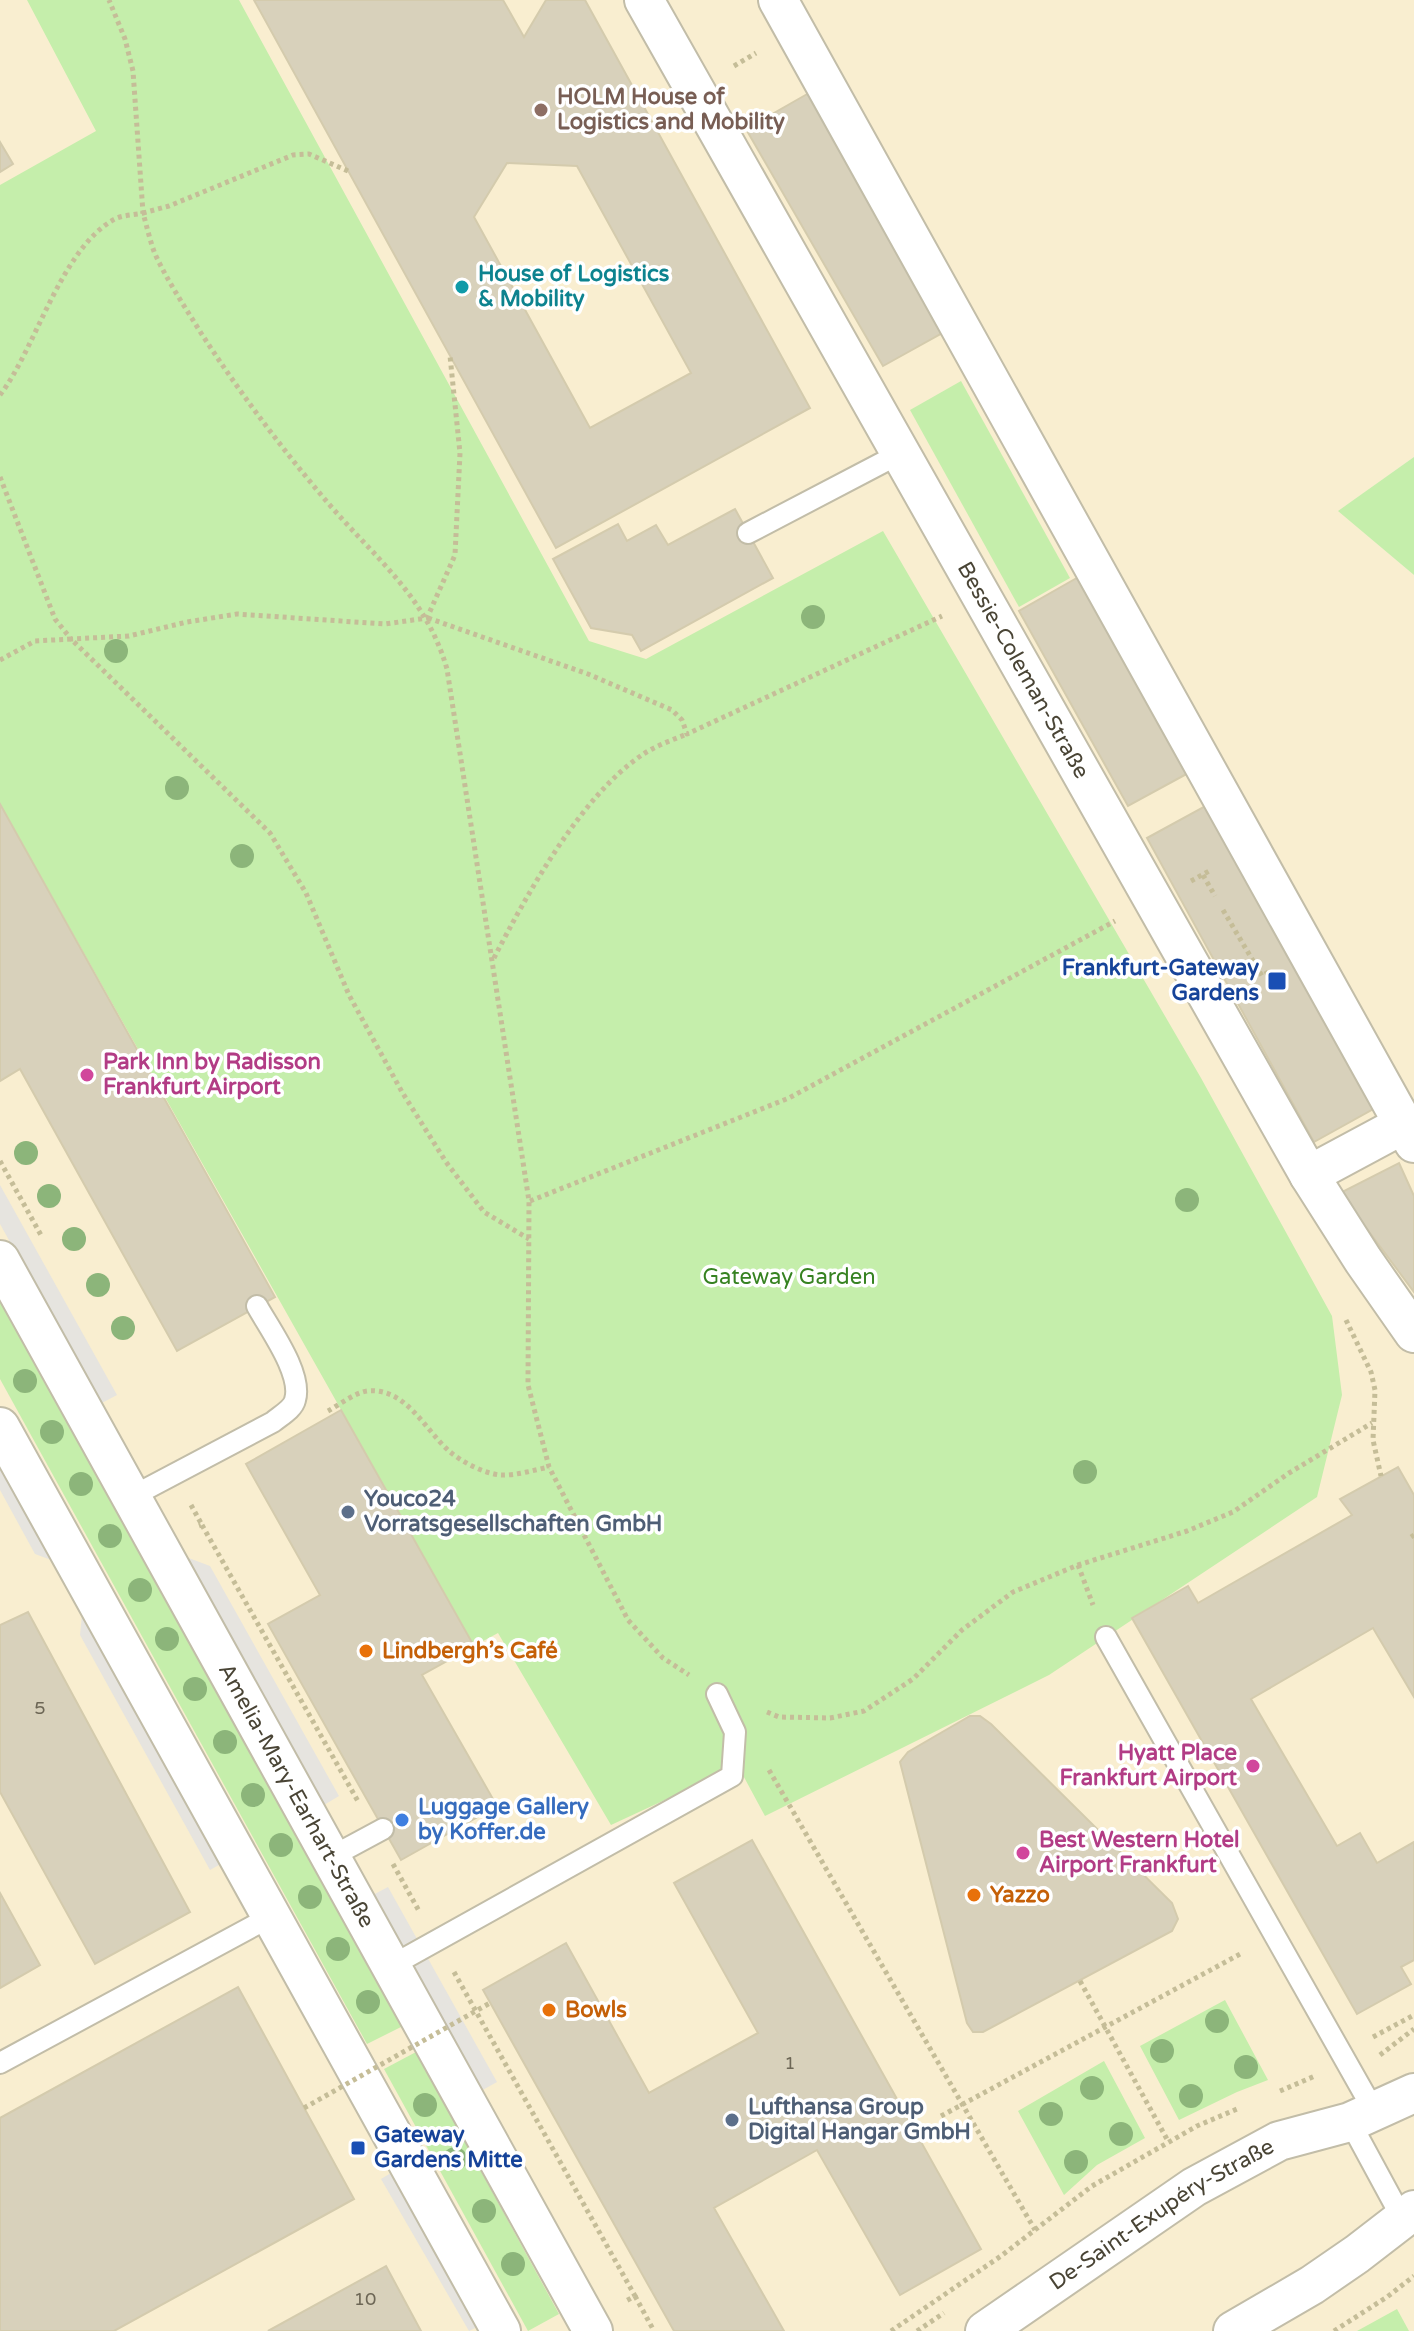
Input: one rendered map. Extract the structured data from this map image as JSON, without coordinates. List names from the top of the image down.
{
  "streets": {
    "street": ["Bessie-Coleman-Straße", "Amelia-Mary-Earhart-Straße", "De-Saint-Exupéry-Straße"]
  },
  "parks": ["Gateway Garden"],
  "places": {
    "other": [
      "HOLM House of Logistics and Mobility",
      "House of Logistics & Mobility",
      "Park Inn by Radisson Frankfurt Airport",
      "Youco24 Vorratsgesellschaften GmbH",
      "Lindbergh’s Café",
      "Hyatt Place Frankfurt Airport",
      "Luggage Gallery by Koffer.de",
      "Best Western Hotel Airport Frankfurt",
      "Yazzo",
      "Bowls",
      "Lufthansa Group Digital Hangar GmbH"
    ],
    "transit": ["Frankfurt-Gateway Gardens", "Gateway Gardens Mitte"]
  },
  "house_numbers": ["5", "1", "10"]
}
